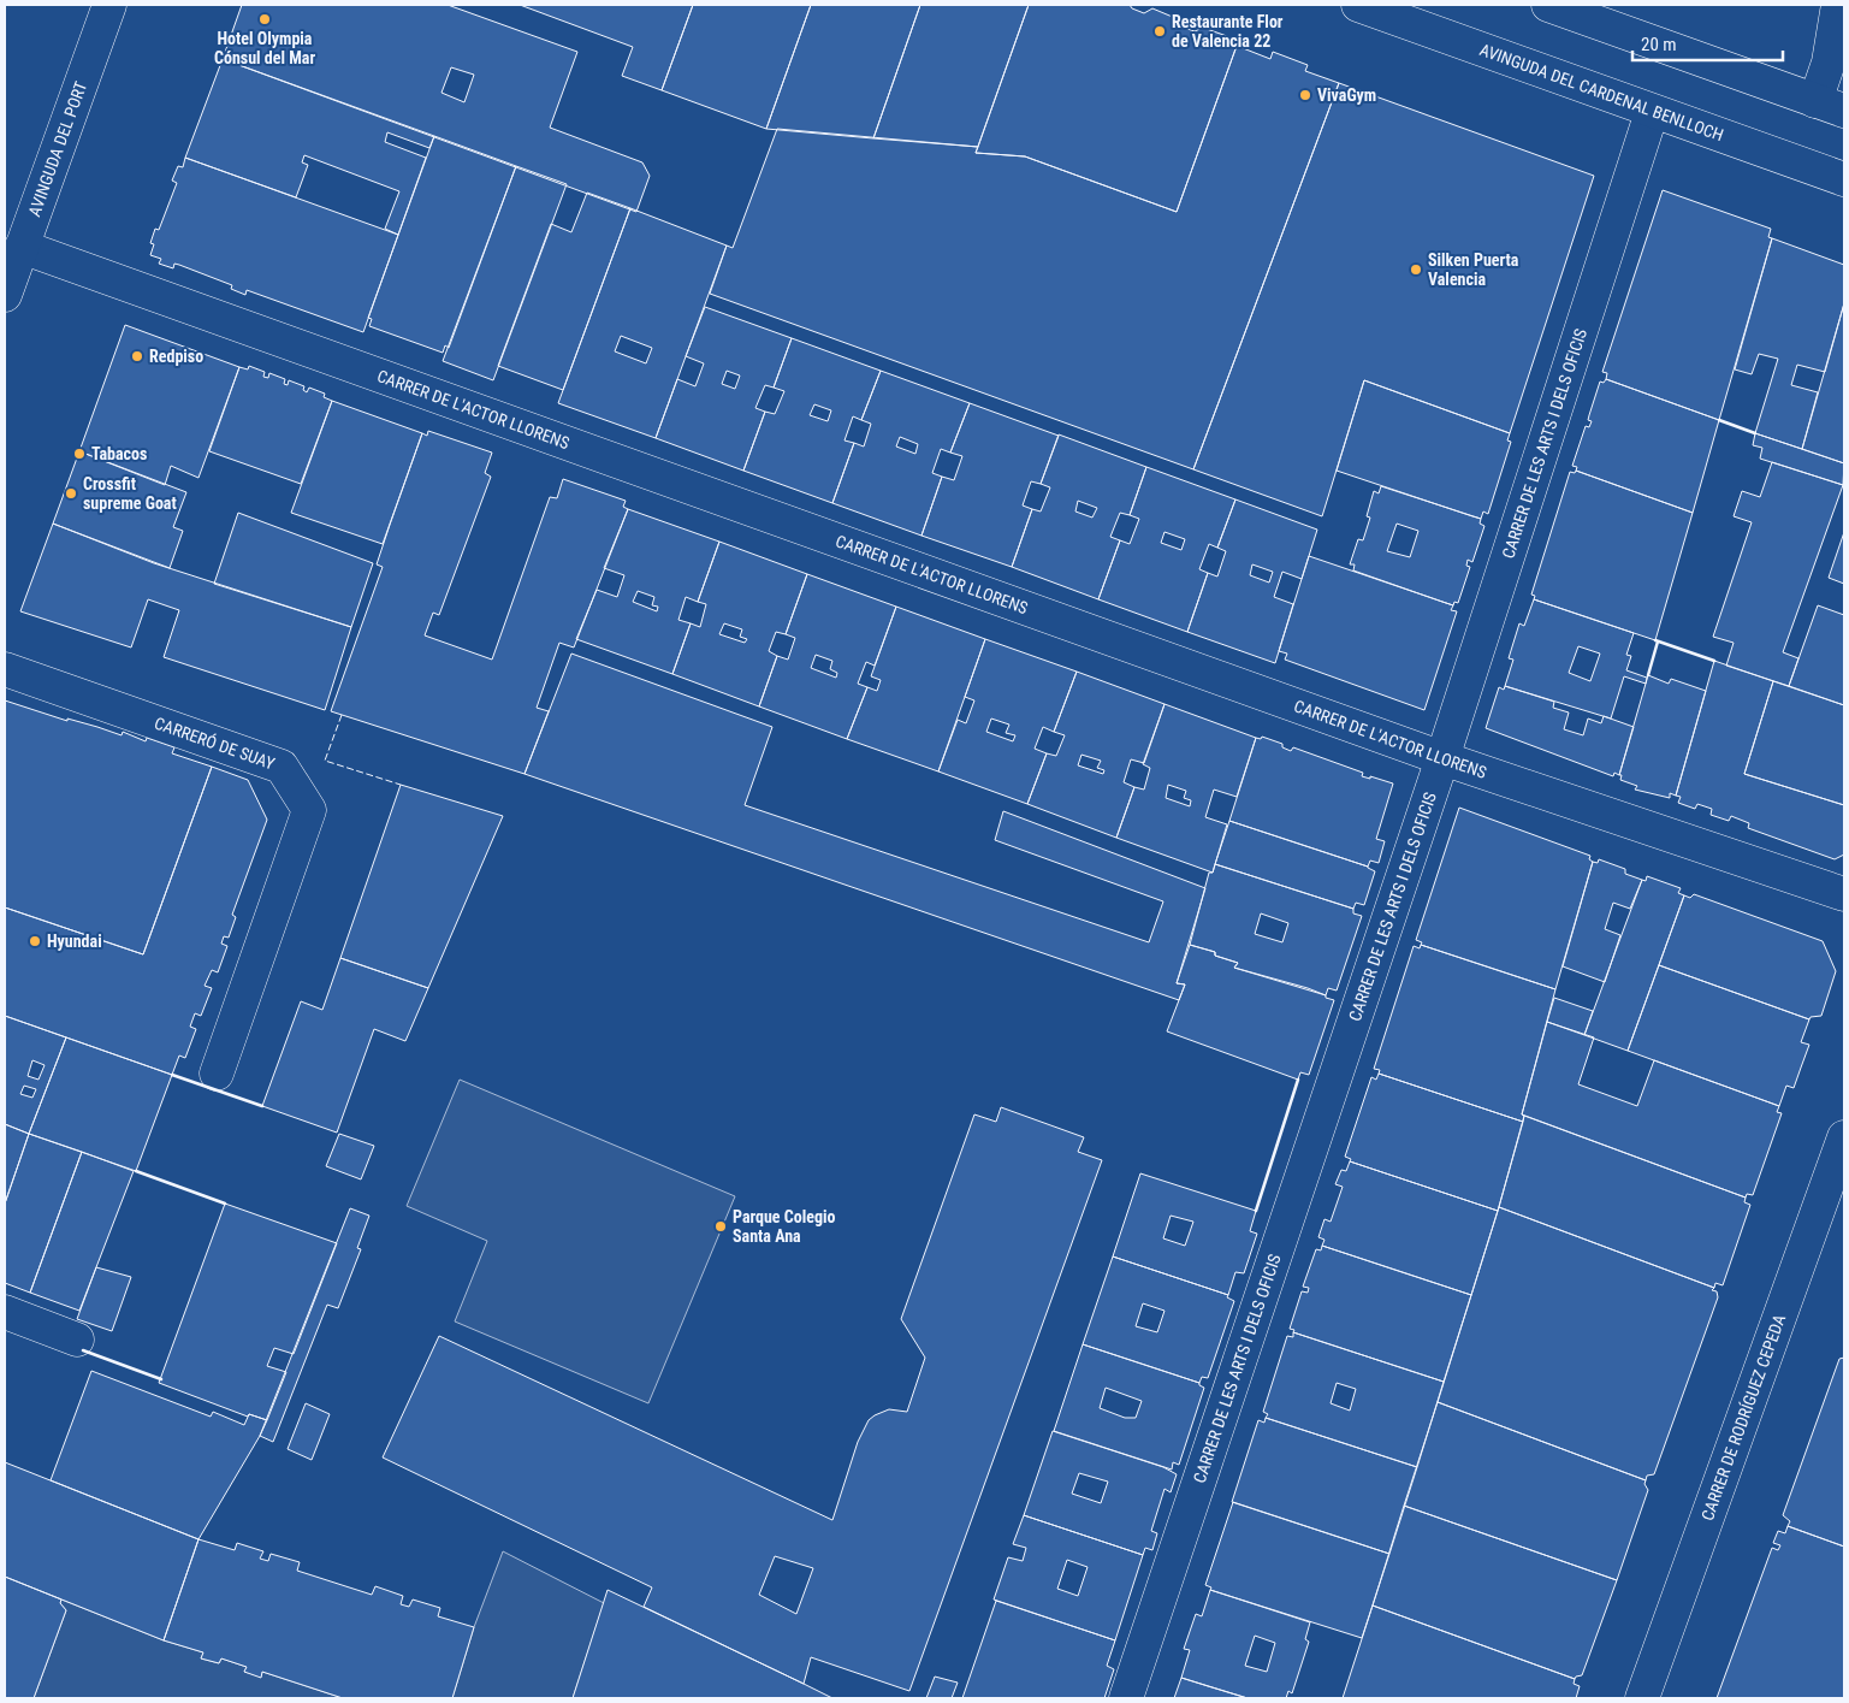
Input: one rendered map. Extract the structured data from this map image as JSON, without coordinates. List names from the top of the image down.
{
  "streets": {
    "street": [
      "AVINGUDA DEL CARDENAL BENLLOCH",
      "AVINGUDA DEL PORT",
      "CARRER DE L'ACTOR LLORENS",
      "CARRER DE LES ARTS I DELS OFICIS",
      "CARRERÓ DE SUAY",
      "CARRER DE RODRÍGUEZ CEPEDA"
    ]
  },
  "crossings": [
    ["AVINGUDA DEL CARDENAL BENLLOCH", "CARRER DE LES ARTS I DELS OFICIS"],
    ["AVINGUDA DEL PORT", "CARRER DE L'ACTOR LLORENS"],
    ["CARRER DE L'ACTOR LLORENS", "CARRER DE LES ARTS I DELS OFICIS"]
  ],
  "places": [
    "Hotel Olympia Cónsul del Mar",
    "Restaurante Flor de Valencia 22",
    "VivaGym",
    "Silken Puerta Valencia",
    "Redpiso",
    "Tabacos",
    "Crossfit supreme Goat",
    "Hyundai",
    "Parque Colegio Santa Ana"
  ],
  "scale_bar": "20 m"
}
